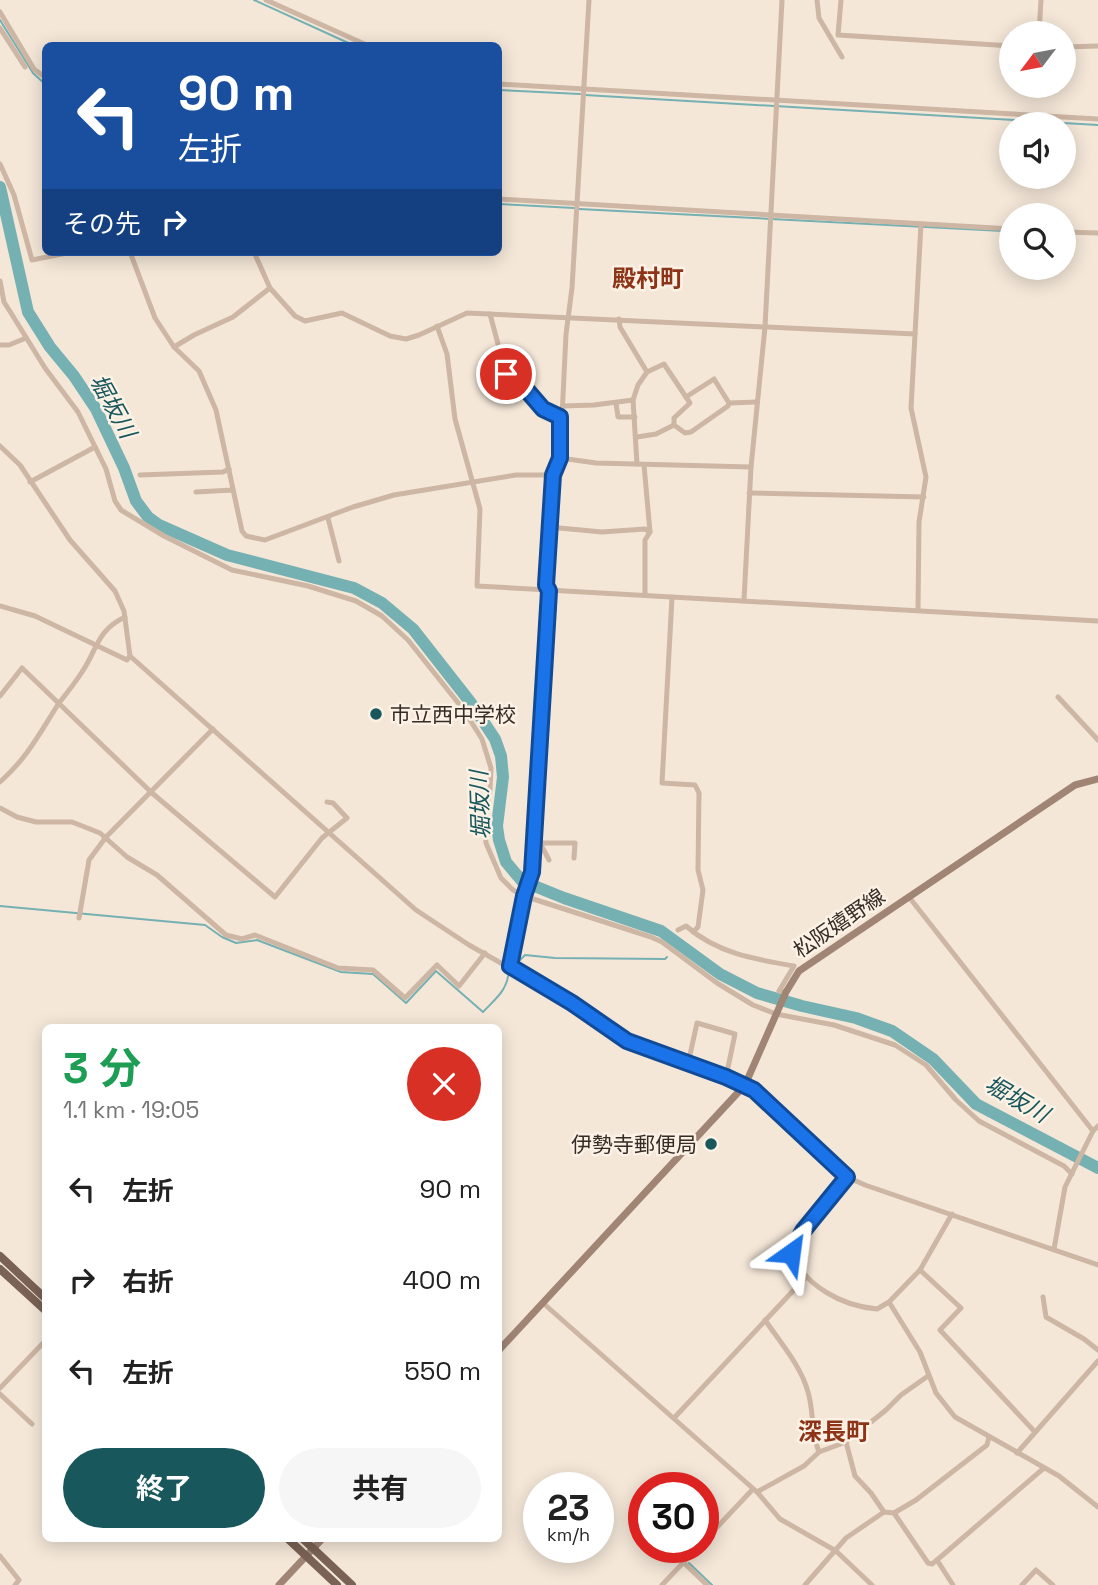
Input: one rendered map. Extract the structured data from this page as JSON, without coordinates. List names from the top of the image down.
{
  "streets": {
    "main road": ["松阪嬉野線"]
  },
  "districts": ["殿村町", "深長町"],
  "water": ["堀坂川"],
  "places": ["市立西中学校", "伊勢寺郵便局"],
  "north": "bottom left",
  "page": {
    "turn": ["90 m", "左折"],
    "then": "その先",
    "heading": ["3 分", "1.1 km · 19:05"],
    "list": [
      {
        "name": "左折",
        "value": "90 m"
      },
      {
        "name": "右折",
        "value": "400 m"
      },
      {
        "name": "左折",
        "value": "550 m"
      }
    ],
    "buttons": ["終了", "共有"],
    "speed": "23 km/h",
    "limit": "30"
  }
}
